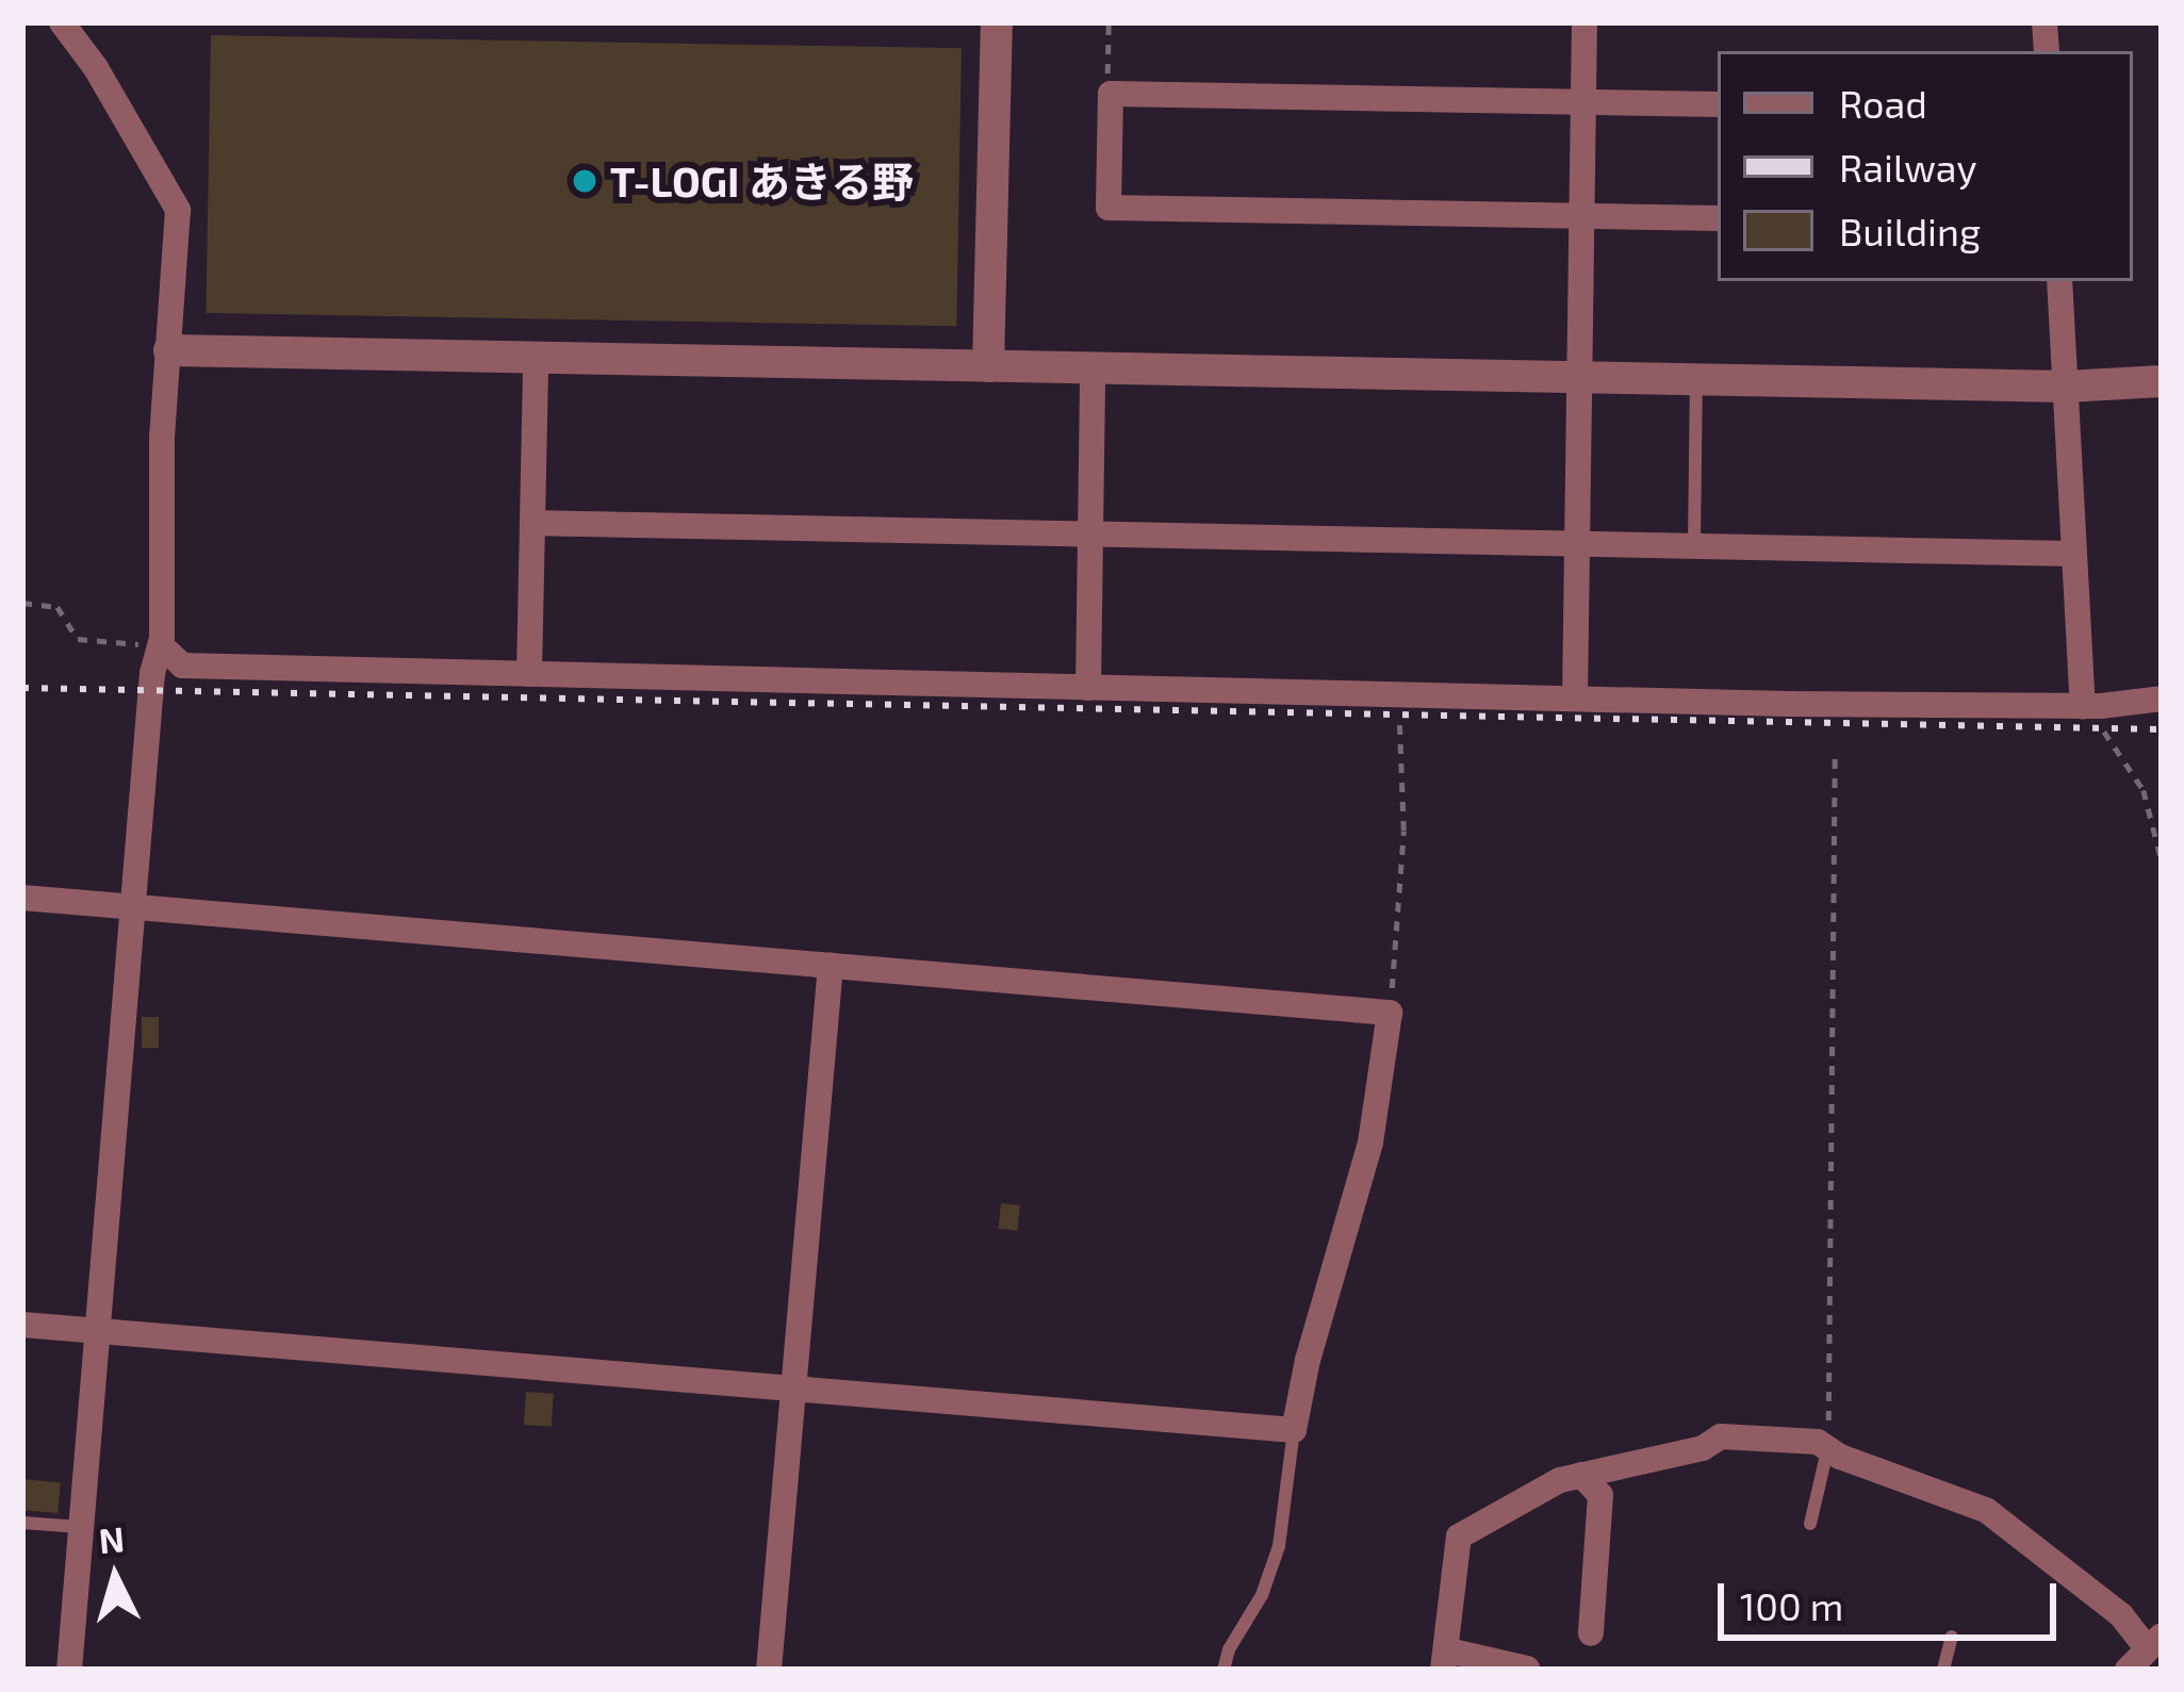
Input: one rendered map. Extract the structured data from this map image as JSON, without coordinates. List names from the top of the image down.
{
  "places": ["T-LOGI あきる野"],
  "legend": ["Road", "Railway", "Building"],
  "scale_bar": "100 m",
  "north": "top"
}
